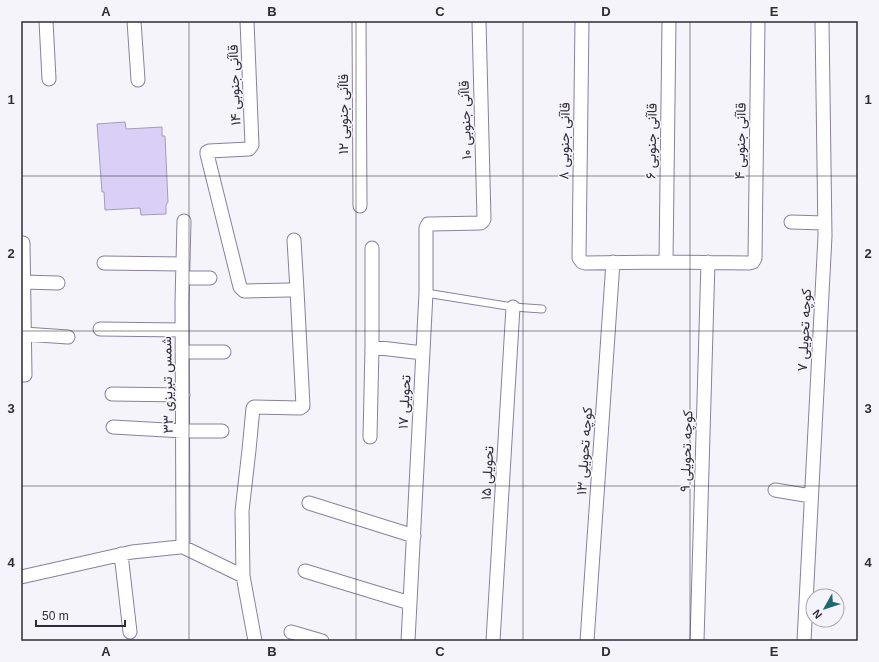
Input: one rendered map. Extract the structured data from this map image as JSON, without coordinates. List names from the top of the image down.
{
  "streets": {
    "street": [
      "قاآنی جنوبی ۱۴",
      "قاآنی جنوبی ۱۲",
      "قاآنی جنوبی ۱۰",
      "قاآنی جنوبی ۸",
      "قاآنی جنوبی ۶",
      "قاآنی جنوبی ۴",
      "کوچه تحویلی ۷",
      "شمس تبریزی ۳۳",
      "تحویلی ۱۷",
      "کوچه تحویلی ۱۳",
      "کوچه تحویلی ۹",
      "تحویلی ۱۵"
    ]
  },
  "crossings": [
    ["قاآنی جنوبی ۱۰", "تحویلی ۱۷"],
    ["قاآنی جنوبی ۸", "کوچه تحویلی ۱۳"],
    ["قاآنی جنوبی ۴", "کوچه تحویلی ۹"]
  ],
  "scale_bar": "50 m",
  "north": "bottom left",
  "grid": {
    "columns": [
      "A",
      "B",
      "C",
      "D",
      "E"
    ],
    "rows": [
      "1",
      "2",
      "3",
      "4"
    ]
  }
}
